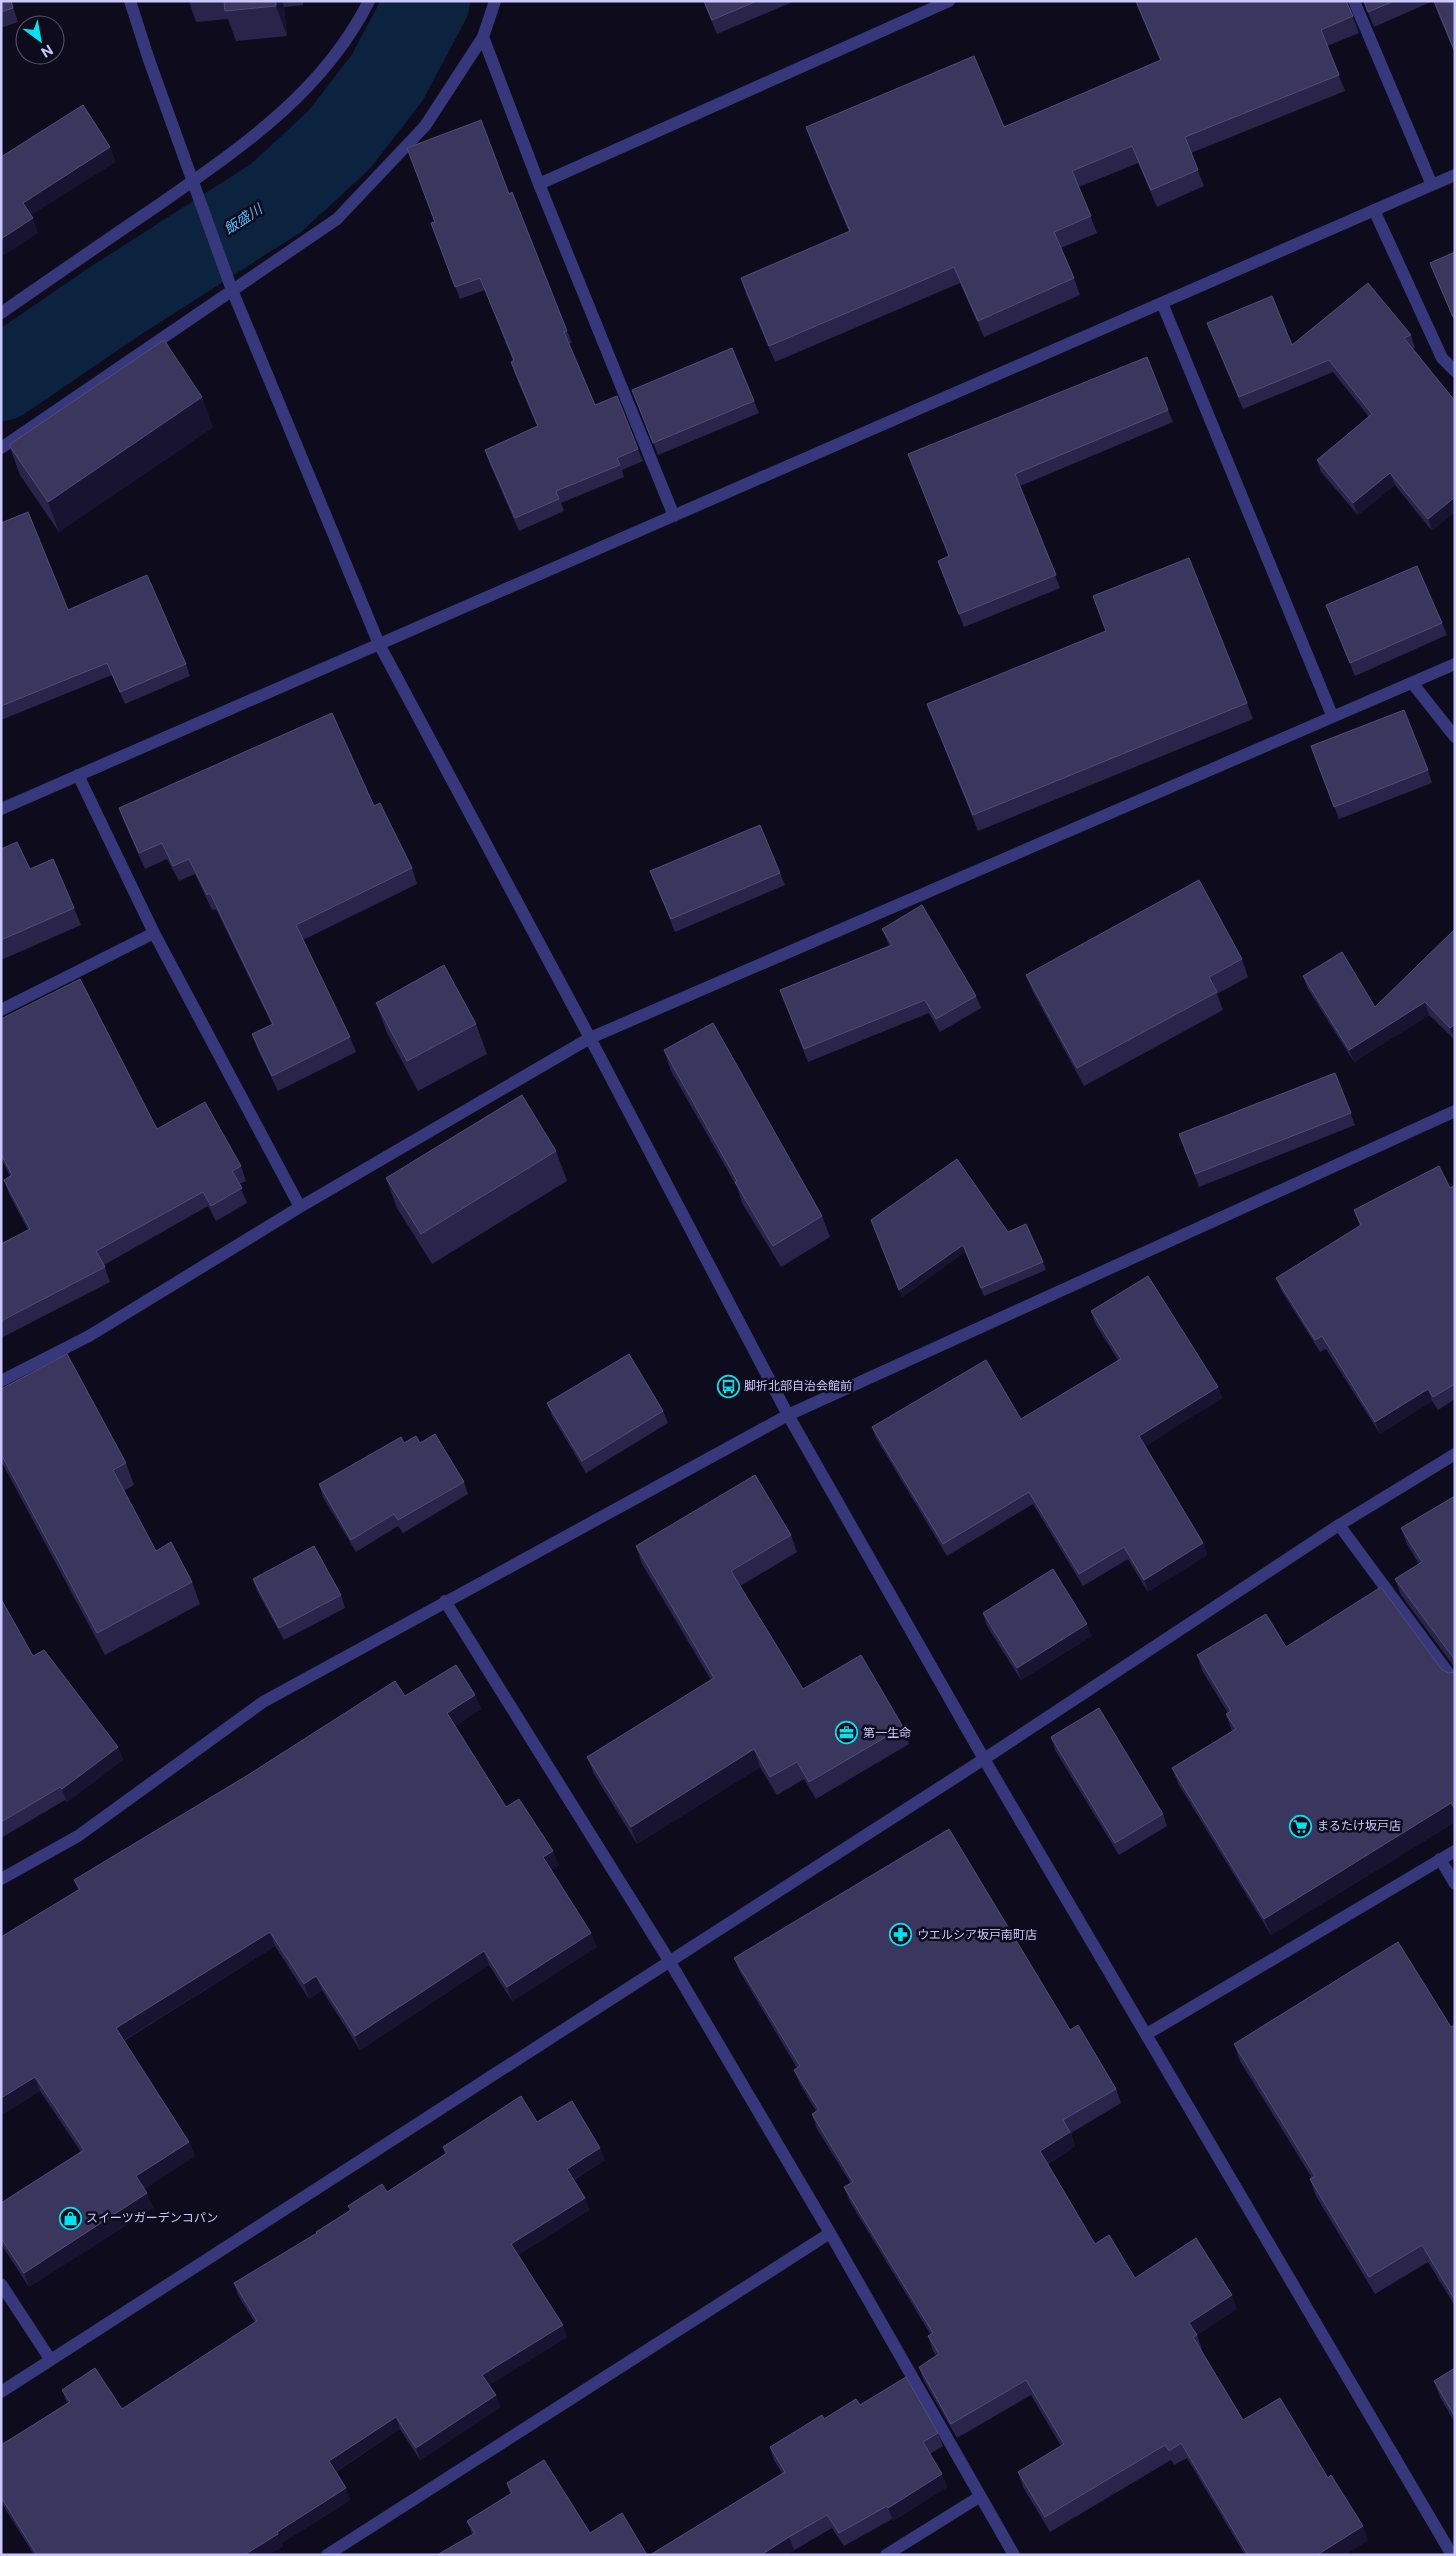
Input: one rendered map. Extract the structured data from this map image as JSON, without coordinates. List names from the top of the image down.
{
  "water": ["飯盛川"],
  "places": {
    "bus stop": ["脚折北部自治会館前"],
    "office": ["第一生命"],
    "supermarket": ["まるたけ坂戸店"],
    "pharmacy": ["ウエルシア坂戸南町店"],
    "shop": ["スイーツガーデンコパン"]
  },
  "north": "bottom right"
}
